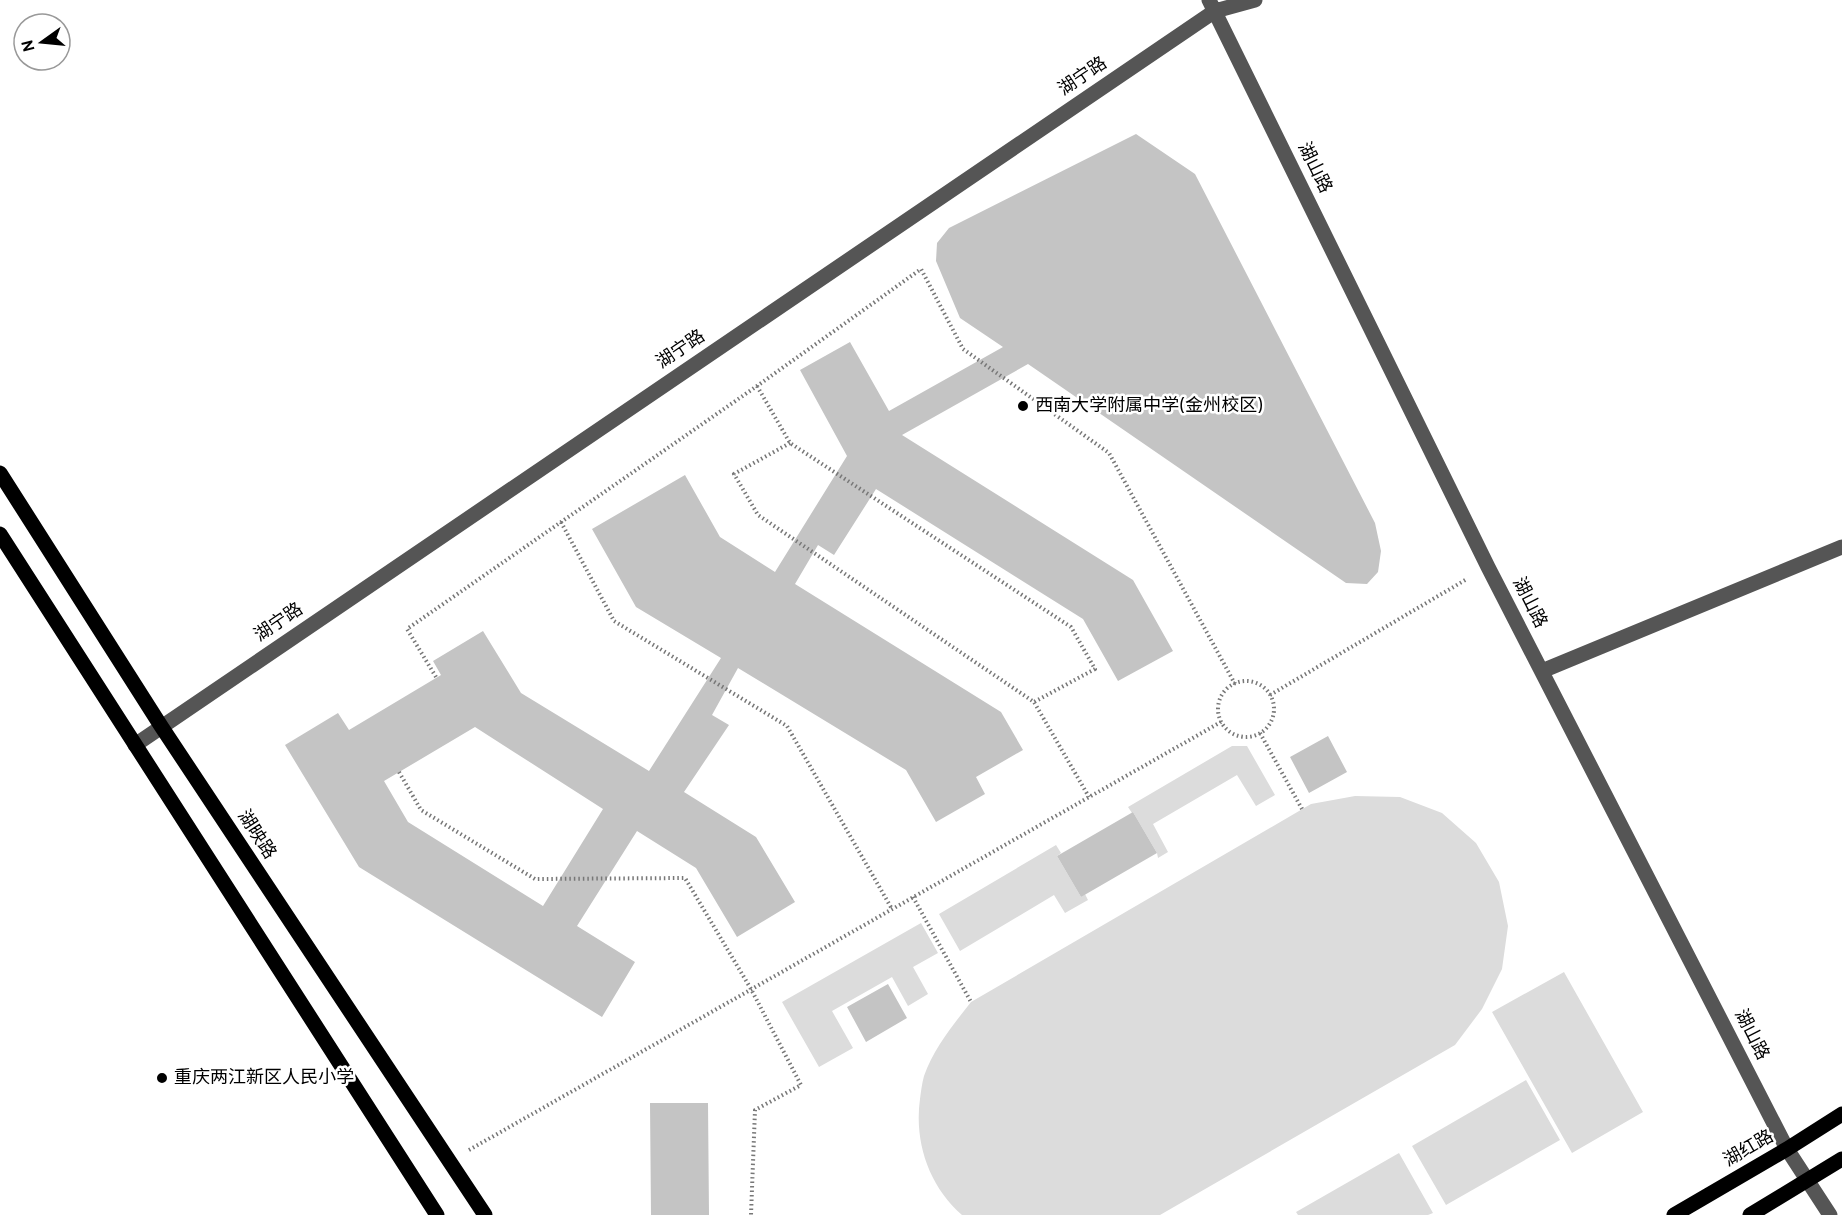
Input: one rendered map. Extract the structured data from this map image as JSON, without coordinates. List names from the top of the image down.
{
  "streets": {
    "main road": ["湖映路", "湖红路"],
    "street": ["湖宁路", "湖山路"]
  },
  "crossings": [
    ["湖宁路", "湖山路"],
    ["湖宁路", "湖映路"],
    ["湖山路", "湖红路"]
  ],
  "places": ["西南大学附属中学(金州校区)", "重庆两江新区人民小学"],
  "north": "left"
}
